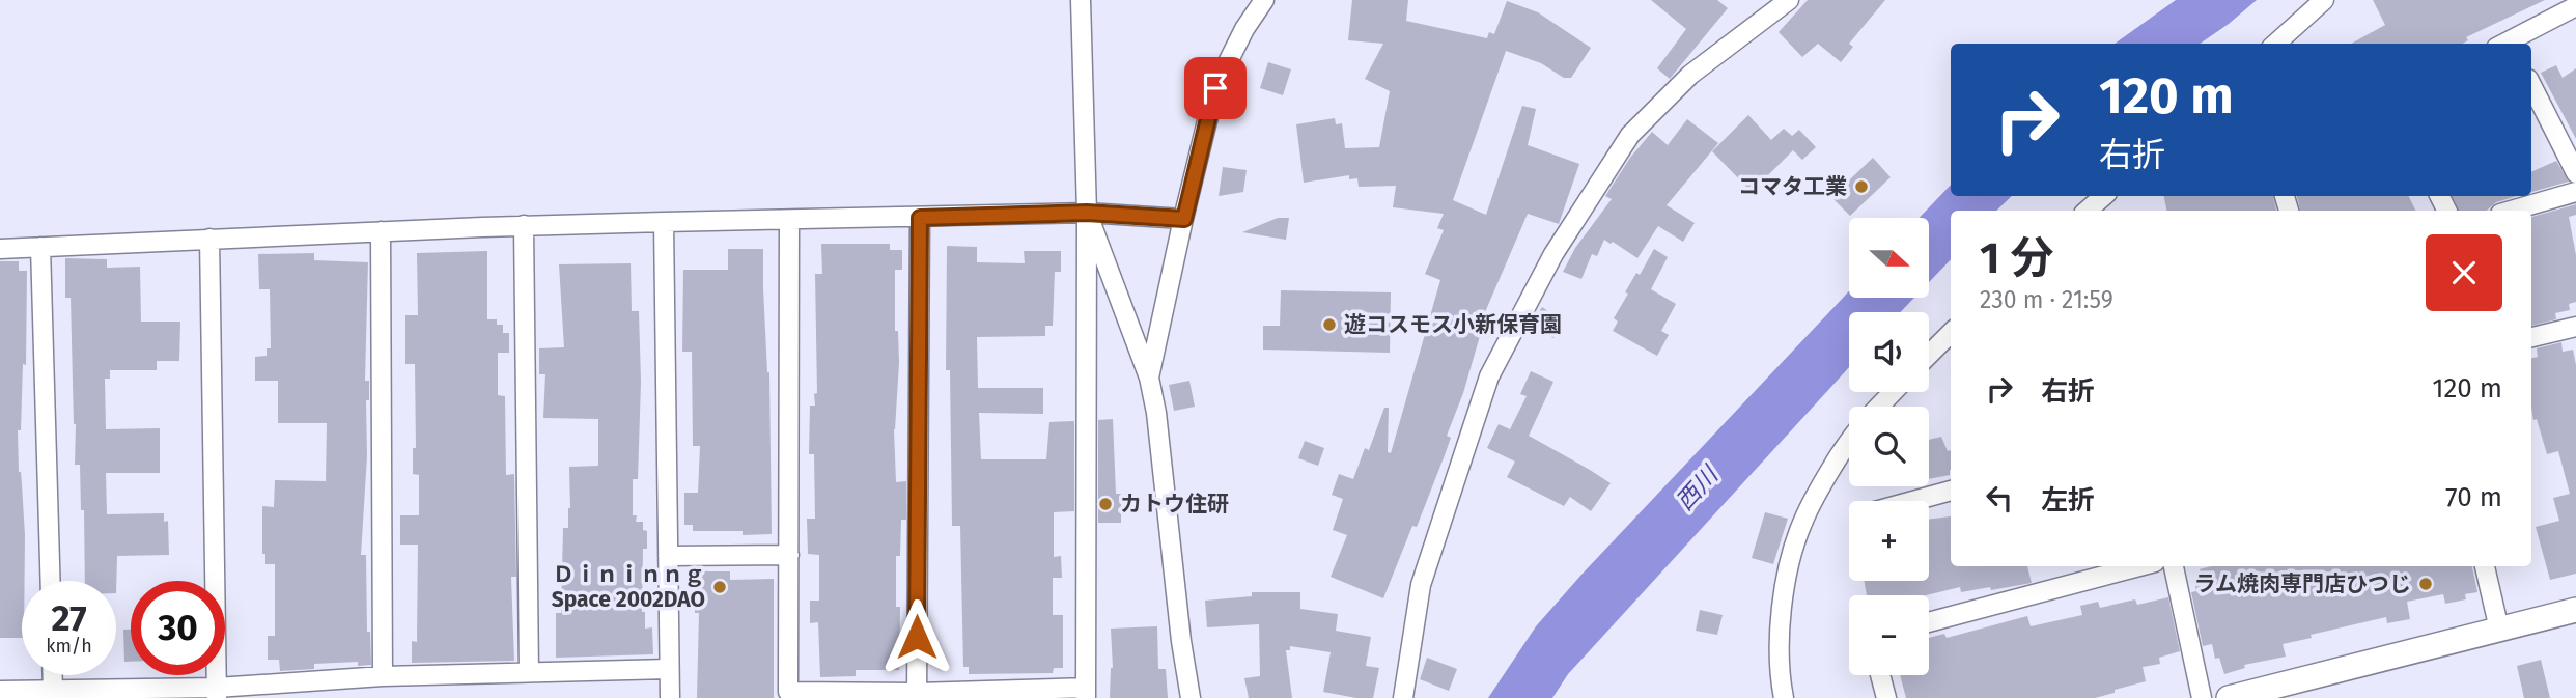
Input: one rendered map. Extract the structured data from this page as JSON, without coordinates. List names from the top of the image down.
{
  "water": ["西川"],
  "places": [
    "コマタ工業",
    "遊コスモス小新保育園",
    "カトウ住研",
    "ラム焼肉専門店ひつじ",
    "Ｄｉｎｉｎｎｇ Space 2002DAO"
  ],
  "north": "right",
  "page": {
    "turn": ["120 m", "右折"],
    "heading": ["1 分", "230 m · 21:59"],
    "map_buttons": ["+", "−"],
    "list": [
      {
        "name": "右折",
        "value": "120 m"
      },
      {
        "name": "左折",
        "value": "70 m"
      }
    ],
    "speed": "27 km/h",
    "limit": "30"
  }
}
